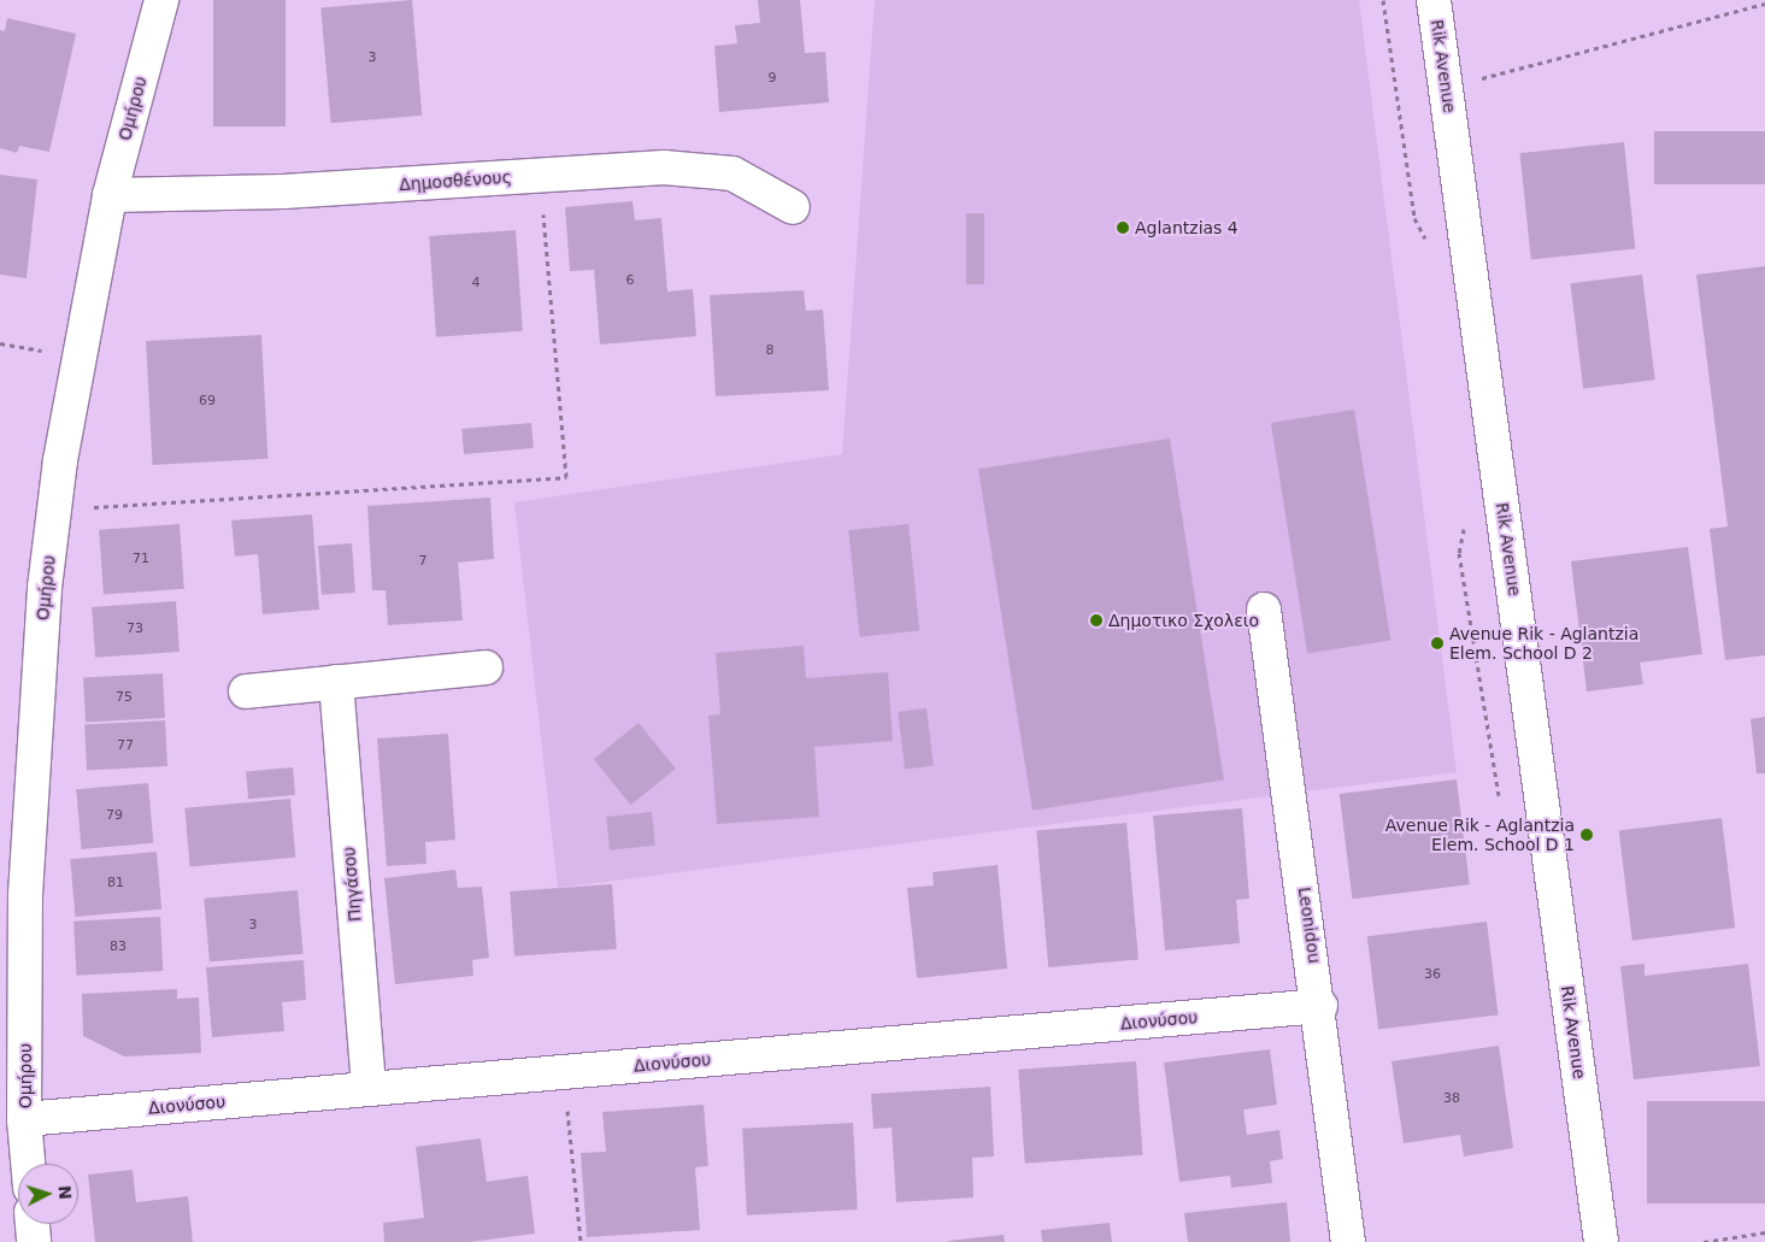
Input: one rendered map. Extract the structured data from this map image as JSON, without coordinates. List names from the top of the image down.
{
  "streets": {
    "street": [
      "Rik Avenue",
      "Ομήρου",
      "Δημοσθένους",
      "Πηγάσου",
      "Leonidou",
      "Διονύσου"
    ]
  },
  "crossings": [
    ["Ομήρου", "Δημοσθένους"],
    ["Ομήρου", "Διονύσου"],
    ["Πηγάσου", "Διονύσου"],
    ["Leonidou", "Διονύσου"]
  ],
  "places": [
    "Aglantzias 4",
    "Δημοτικο Σχολειο",
    "Avenue Rik - Aglantzia Elem. School D 2",
    "Avenue Rik - Aglantzia Elem. School D 1"
  ],
  "house_numbers": [
    "3",
    "9",
    "6",
    "4",
    "8",
    "69",
    "71",
    "7",
    "73",
    "75",
    "77",
    "79",
    "81",
    "3",
    "83",
    "36",
    "38"
  ],
  "north": "right"
}
